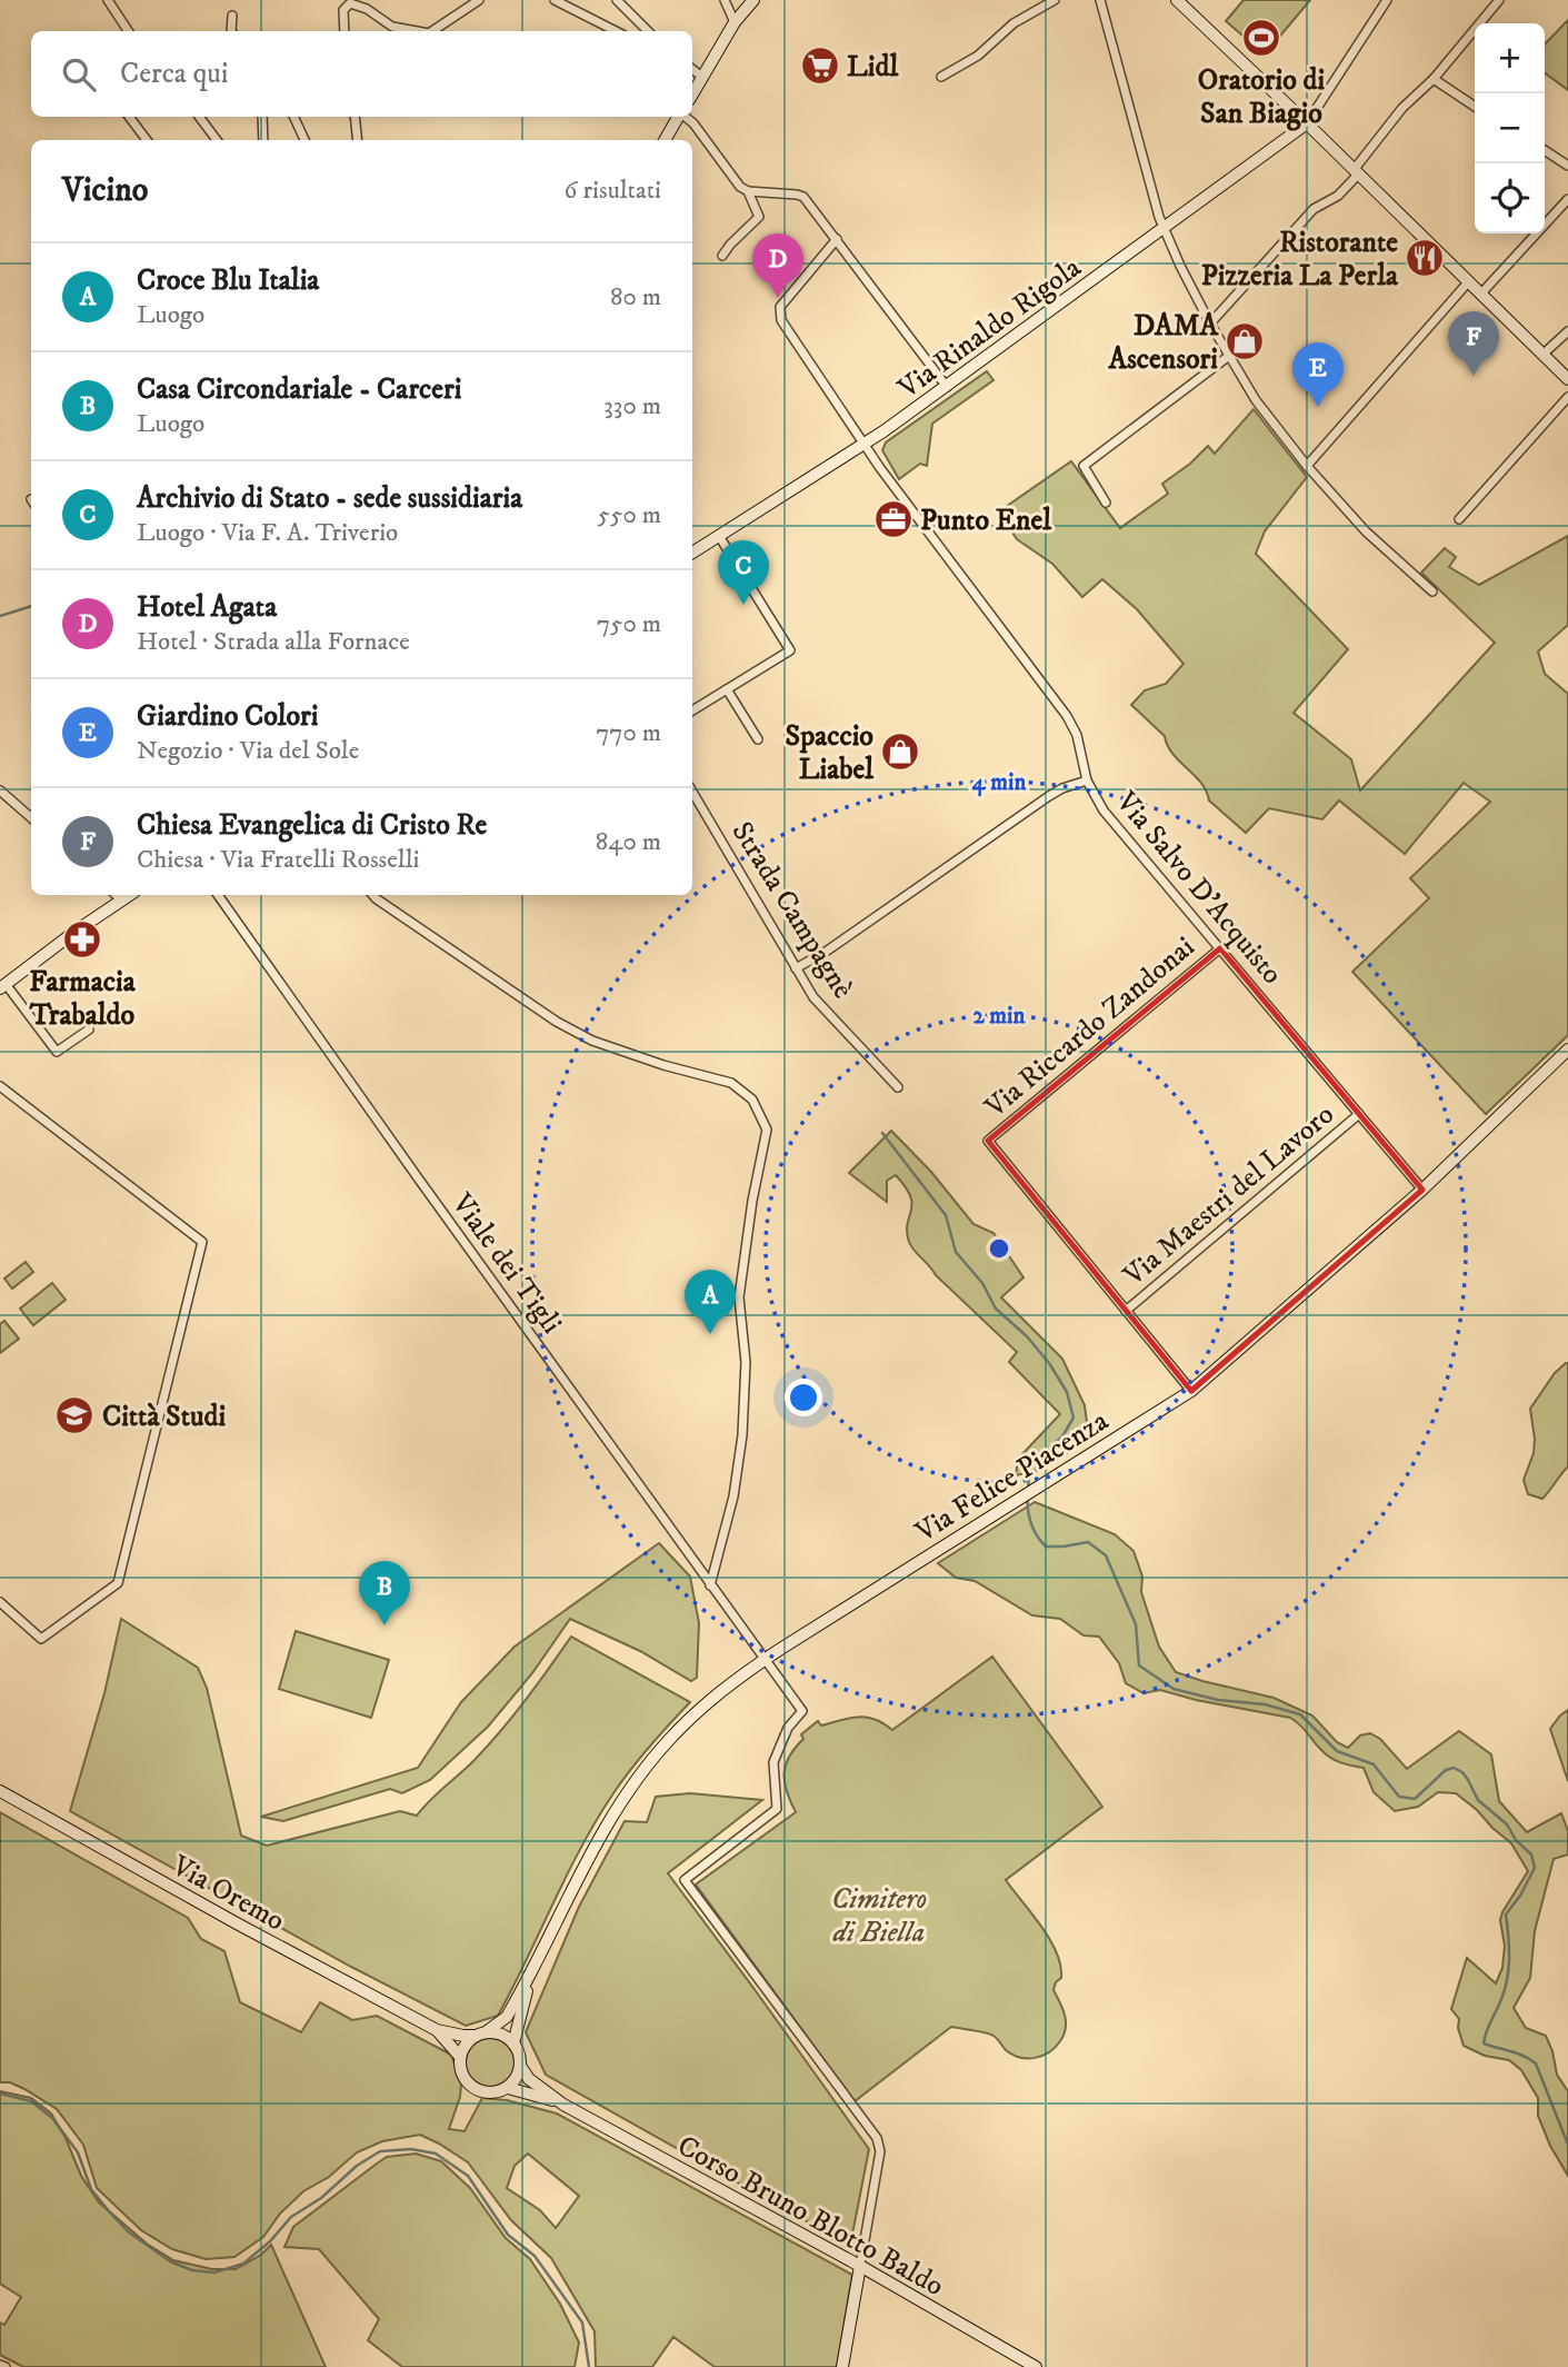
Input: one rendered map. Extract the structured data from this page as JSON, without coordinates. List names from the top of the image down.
{
  "streets": {
    "street": [
      "Via Rinaldo Rigola",
      "Via Salvo D'Acquisto",
      "Strada Campagnè",
      "Via Riccardo Zandonai",
      "Via Maestri del Lavoro",
      "Viale dei Tigli",
      "Via Felice Piacenza",
      "Via Oremo",
      "Corso Bruno Blotto Baldo"
    ]
  },
  "crossings": [
    ["Via Rinaldo Rigola", "Via Salvo D'Acquisto"],
    ["Via Salvo D'Acquisto", "Via Riccardo Zandonai"],
    ["Via Salvo D'Acquisto", "Via Maestri del Lavoro"],
    ["Via Salvo D'Acquisto", "Via Felice Piacenza"],
    ["Via Riccardo Zandonai", "Via Maestri del Lavoro"],
    ["Viale dei Tigli", "Via Felice Piacenza"],
    ["Viale dei Tigli", "Corso Bruno Blotto Baldo"],
    ["Via Felice Piacenza", "Via Oremo"],
    ["Via Felice Piacenza", "Corso Bruno Blotto Baldo"],
    ["Via Oremo", "Corso Bruno Blotto Baldo"]
  ],
  "parks": ["Cimitero di Biella"],
  "places": {
    "sports": ["Oratorio di San Biagio"],
    "supermarket": ["Lidl"],
    "restaurant": ["Ristorante Pizzeria La Perla"],
    "shop": ["DAMA Ascensori", "Spaccio Liabel"],
    "office": ["Punto Enel"],
    "pharmacy": ["Farmacia Trabaldo"],
    "school or university": ["Città Studi"]
  },
  "page": {
    "map_buttons": ["+", "−"],
    "search": "Cerca qui",
    "heading": ["Vicino", "6 risultati"],
    "pins": [
      "D",
      "F",
      "E",
      "C",
      "A",
      "B"
    ],
    "list": [
      {
        "mark": "A",
        "name": "Croce Blu Italia",
        "note": "Luogo",
        "value": "80 m"
      },
      {
        "mark": "B",
        "name": "Casa Circondariale - Carceri",
        "note": "Luogo",
        "value": "330 m"
      },
      {
        "mark": "C",
        "name": "Archivio di Stato - sede sussidiaria",
        "note": "Luogo · Via F. A. Triverio",
        "value": "550 m"
      },
      {
        "mark": "D",
        "name": "Hotel Agata",
        "note": "Hotel · Strada alla Fornace",
        "value": "750 m"
      },
      {
        "mark": "E",
        "name": "Giardino Colori",
        "note": "Negozio · Via del Sole",
        "value": "770 m"
      },
      {
        "mark": "F",
        "name": "Chiesa Evangelica di Cristo Re",
        "note": "Chiesa · Via Fratelli Rosselli",
        "value": "840 m"
      }
    ]
  },
  "rings": ["4 min", "2 min"]
}
